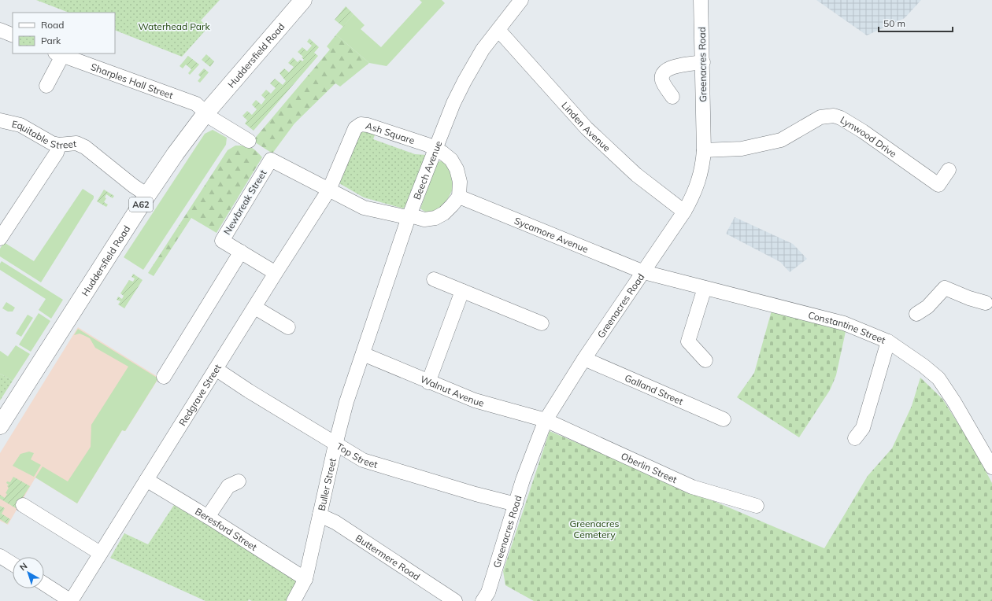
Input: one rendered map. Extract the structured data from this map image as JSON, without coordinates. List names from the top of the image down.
{
  "streets": {
    "main road": ["Huddersfield Road", "A62"],
    "street": [
      "Greenacres Road",
      "Sharples Hall Street",
      "Linden Avenue",
      "Equitable Street",
      "Ash Square",
      "Lynwood Drive",
      "Beech Avenue",
      "Newbreak Street",
      "Sycamore Avenue",
      "Constantine Street",
      "Galland Street",
      "Walnut Avenue",
      "Redgrave Street",
      "Top Street",
      "Oberlin Street",
      "Buller Street",
      "Beresford Street",
      "Buttermere Road"
    ]
  },
  "crossings": [
    ["Huddersfield Road", "Sharples Hall Street"],
    ["Huddersfield Road", "Equitable Street"],
    ["Greenacres Road", "Linden Avenue"],
    ["Greenacres Road", "Lynwood Drive"],
    ["Greenacres Road", "Sycamore Avenue"],
    ["Greenacres Road", "Constantine Street"],
    ["Greenacres Road", "Galland Street"],
    ["Greenacres Road", "Walnut Avenue"],
    ["Greenacres Road", "Top Street"],
    ["Greenacres Road", "Oberlin Street"],
    ["Linden Avenue", "Beech Avenue"],
    ["Ash Square", "Beech Avenue"],
    ["Ash Square", "Newbreak Street"],
    ["Ash Square", "Redgrave Street"],
    ["Beech Avenue", "Walnut Avenue"],
    ["Beech Avenue", "Buller Street"],
    ["Newbreak Street", "Redgrave Street"],
    ["Sycamore Avenue", "Constantine Street"],
    ["Walnut Avenue", "Oberlin Street"],
    ["Walnut Avenue", "Buller Street"],
    ["Redgrave Street", "Top Street"],
    ["Redgrave Street", "Beresford Street"],
    ["Top Street", "Buller Street"],
    ["Buller Street", "Beresford Street"],
    ["Buller Street", "Buttermere Road"]
  ],
  "parks": ["Waterhead Park", "Greenacres Cemetery"],
  "legend": ["Road", "Park"],
  "scale_bar": "50 m",
  "north": "top left"
}
